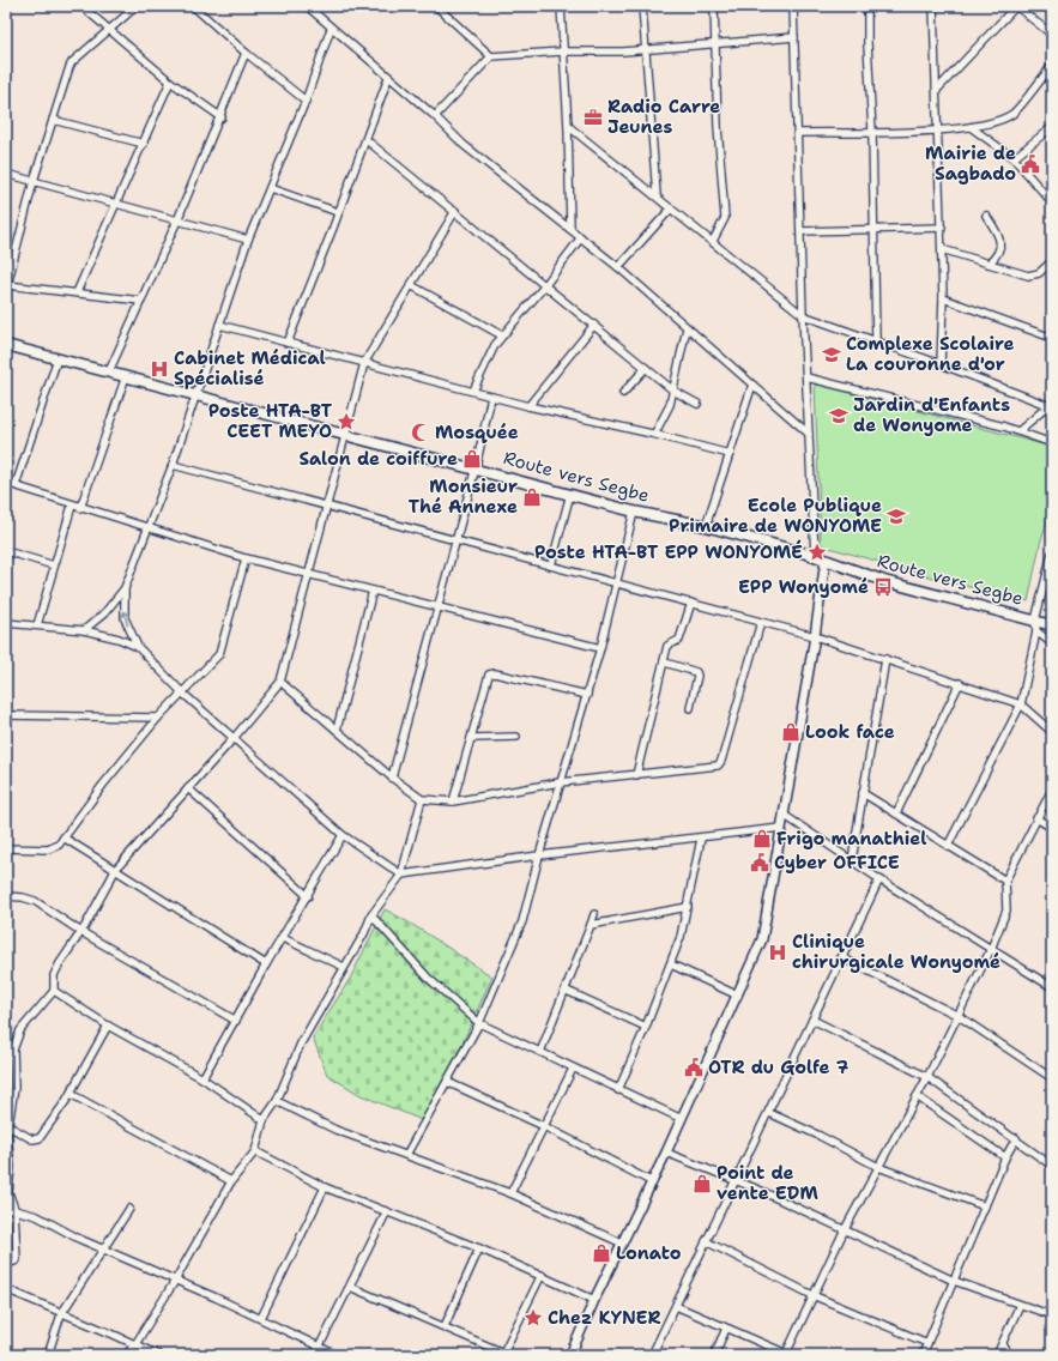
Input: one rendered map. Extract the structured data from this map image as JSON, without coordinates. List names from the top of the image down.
{
  "streets": {
    "main road": ["Route vers Segbe"]
  },
  "places": {
    "office": ["Radio Carre Jeunes"],
    "public building": ["Mairie de Sagbado", "Cyber OFFICE", "OTR du Golfe 7"],
    "school or university": ["Complexe Scolaire La couronne d'or", "Jardin d'Enfants de Wonyome", "Ecole Publique Primaire de WONYOME"],
    "hospital": ["Cabinet Médical Spécialisé", "Clinique chirurgicale Wonyomé"],
    "place": ["Poste HTA-BT CEET MEYO", "Poste HTA-BT EPP WONYOMÉ", "Chez KYNER"],
    "mosque": ["Mosquée"],
    "shop": [
      "Salon de coiffure",
      "Monsieur Thé Annexe",
      "Look face",
      "Frigo manathiel",
      "Point de vente EDM",
      "Lonato"
    ],
    "bus stop": ["EPP Wonyomé"]
  }
}
